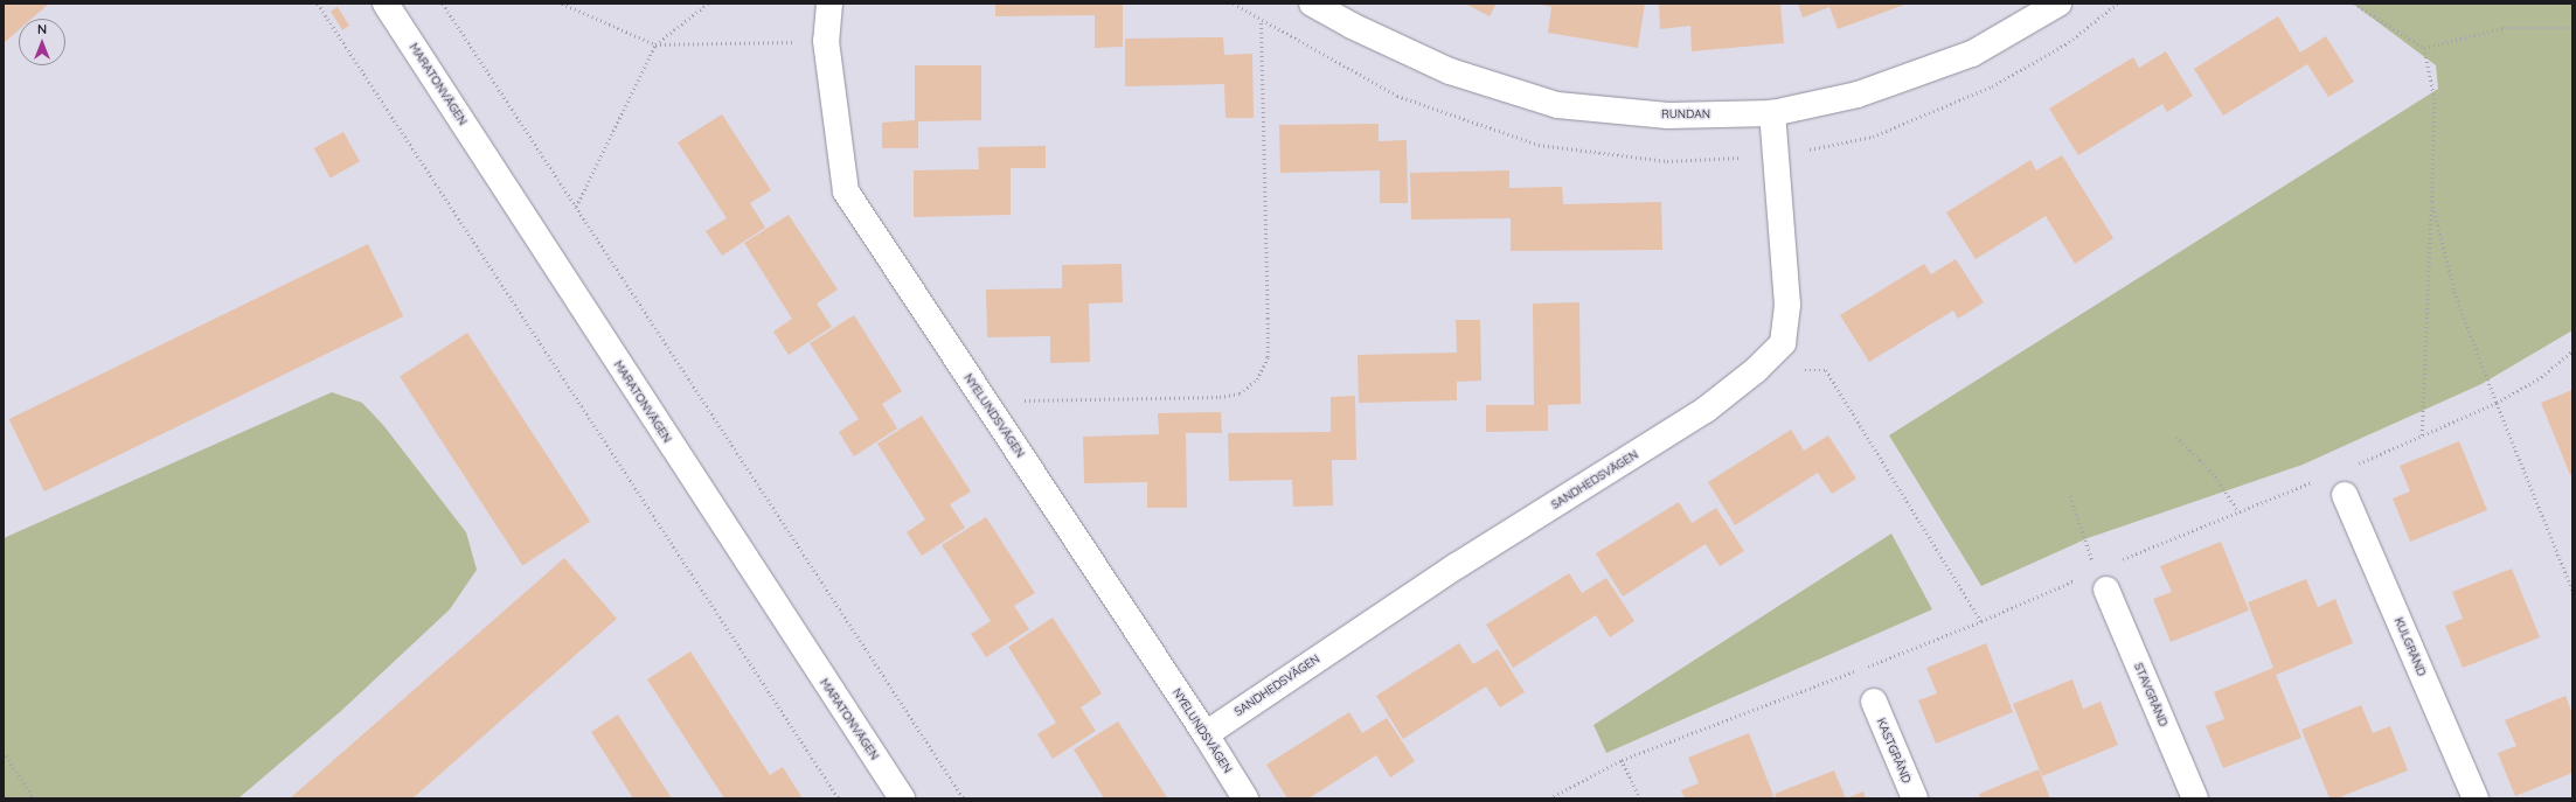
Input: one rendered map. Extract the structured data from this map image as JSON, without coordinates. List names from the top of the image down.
{
  "streets": {
    "street": [
      "MARATONVÄGEN",
      "RUNDAN",
      "NYELUNDSVÄGEN",
      "SANDHEDSVÄGEN",
      "KULGRÄND",
      "STAVGRÄND",
      "KASTGRÄND"
    ]
  },
  "crossings": [
    ["RUNDAN", "SANDHEDSVÄGEN"],
    ["NYELUNDSVÄGEN", "SANDHEDSVÄGEN"]
  ],
  "north": "top"
}
